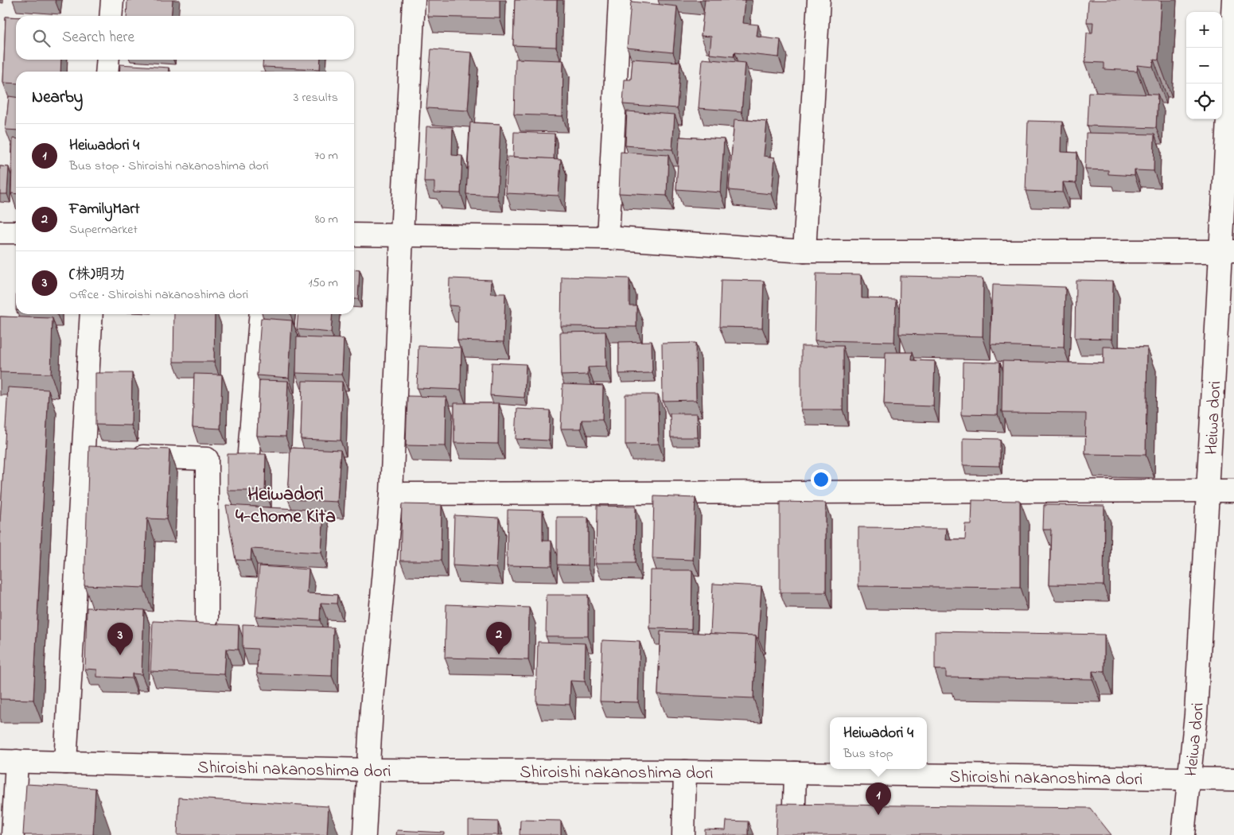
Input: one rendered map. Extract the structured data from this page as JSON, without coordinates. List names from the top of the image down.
{
  "streets": {
    "street": ["Heiwa dori", "Shiroishi nakanoshima dori"]
  },
  "crossings": [
    ["Heiwa dori", "Shiroishi nakanoshima dori"]
  ],
  "districts": ["Heiwadori 4-chome Kita"],
  "page": {
    "map_buttons": ["+", "−"],
    "search": "Search here",
    "heading": ["Nearby", "3 results"],
    "list": [
      {
        "mark": "1",
        "name": "Heiwadori 4",
        "note": "Bus stop · Shiroishi nakanoshima dori",
        "value": "70 m"
      },
      {
        "mark": "2",
        "name": "FamilyMart",
        "note": "Supermarket",
        "value": "80 m"
      },
      {
        "mark": "3",
        "name": "(株)明功",
        "note": "Office · Shiroishi nakanoshima dori",
        "value": "150 m"
      }
    ],
    "pins": ["2", "3", "1"],
    "popup": ["Heiwadori 4", "Bus stop"]
  }
}
